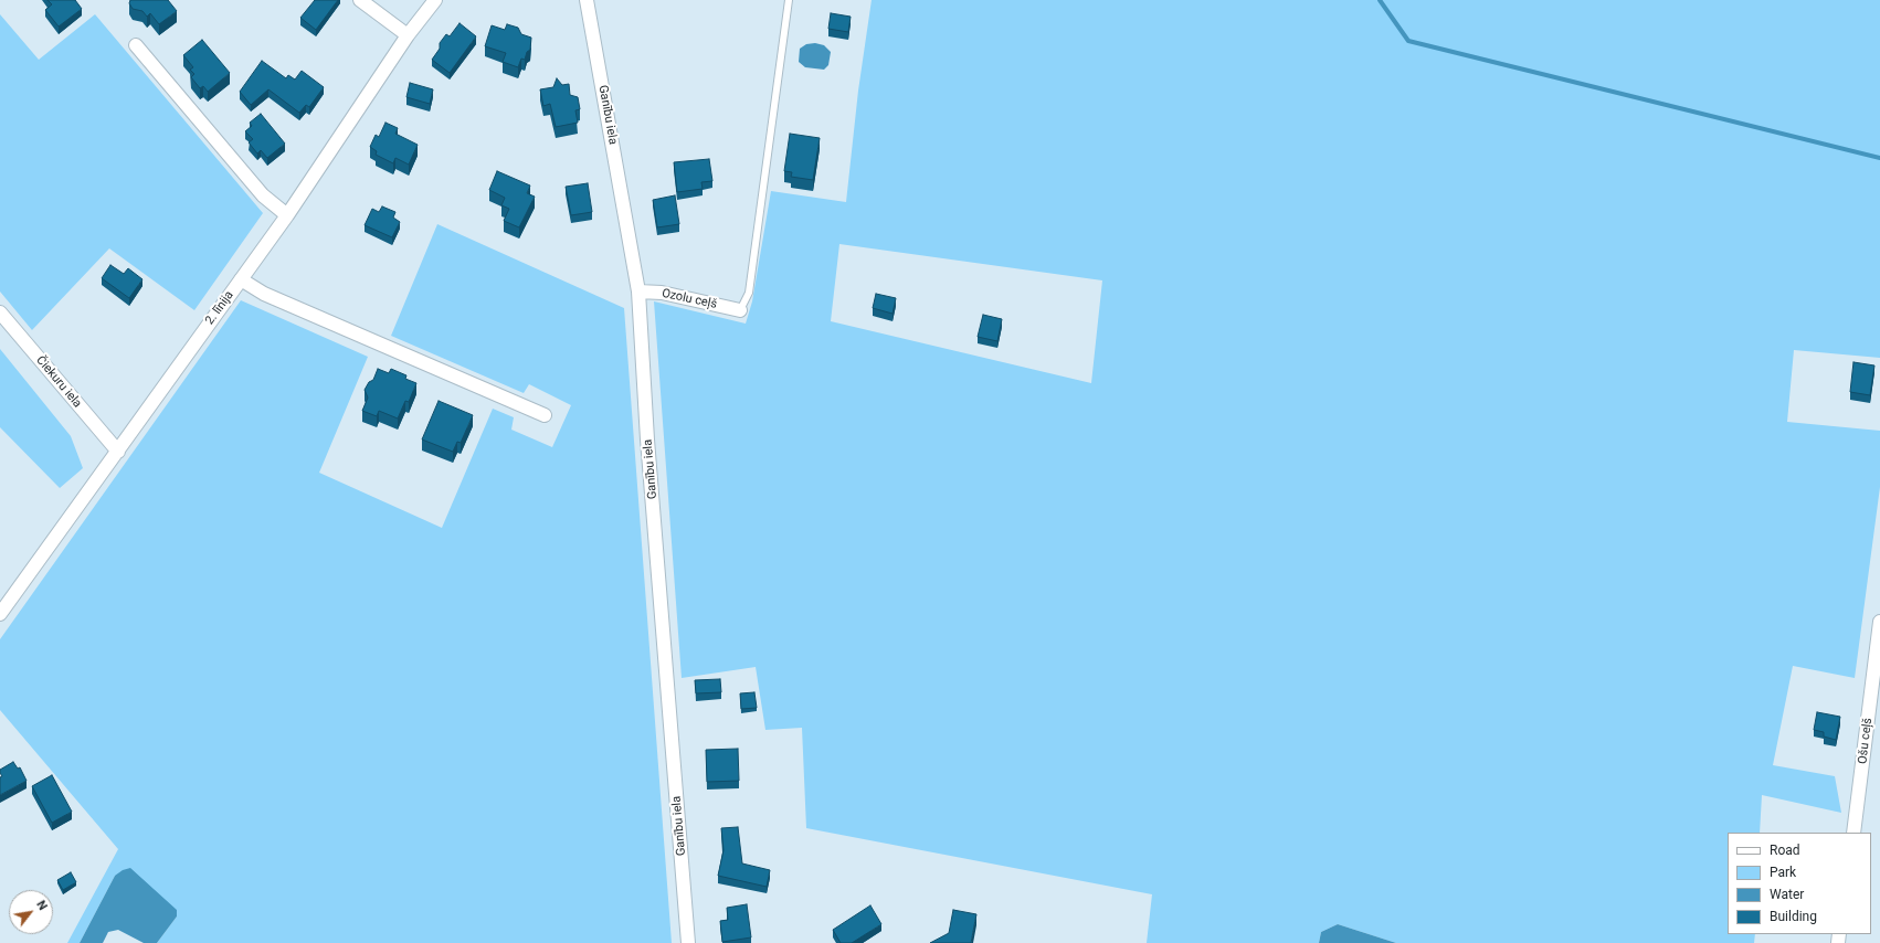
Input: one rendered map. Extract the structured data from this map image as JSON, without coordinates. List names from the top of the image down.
{
  "streets": {
    "street": [
      "Ganību iela",
      "Ozolu ceļš",
      "2. līnija",
      "Čiekuru iela",
      "Ošu ceļš"
    ]
  },
  "crossings": [
    ["Ganību iela", "Ozolu ceļš"],
    ["2. līnija", "Čiekuru iela"]
  ],
  "legend": [
    "Road",
    "Park",
    "Water",
    "Building"
  ],
  "north": "top right"
}
